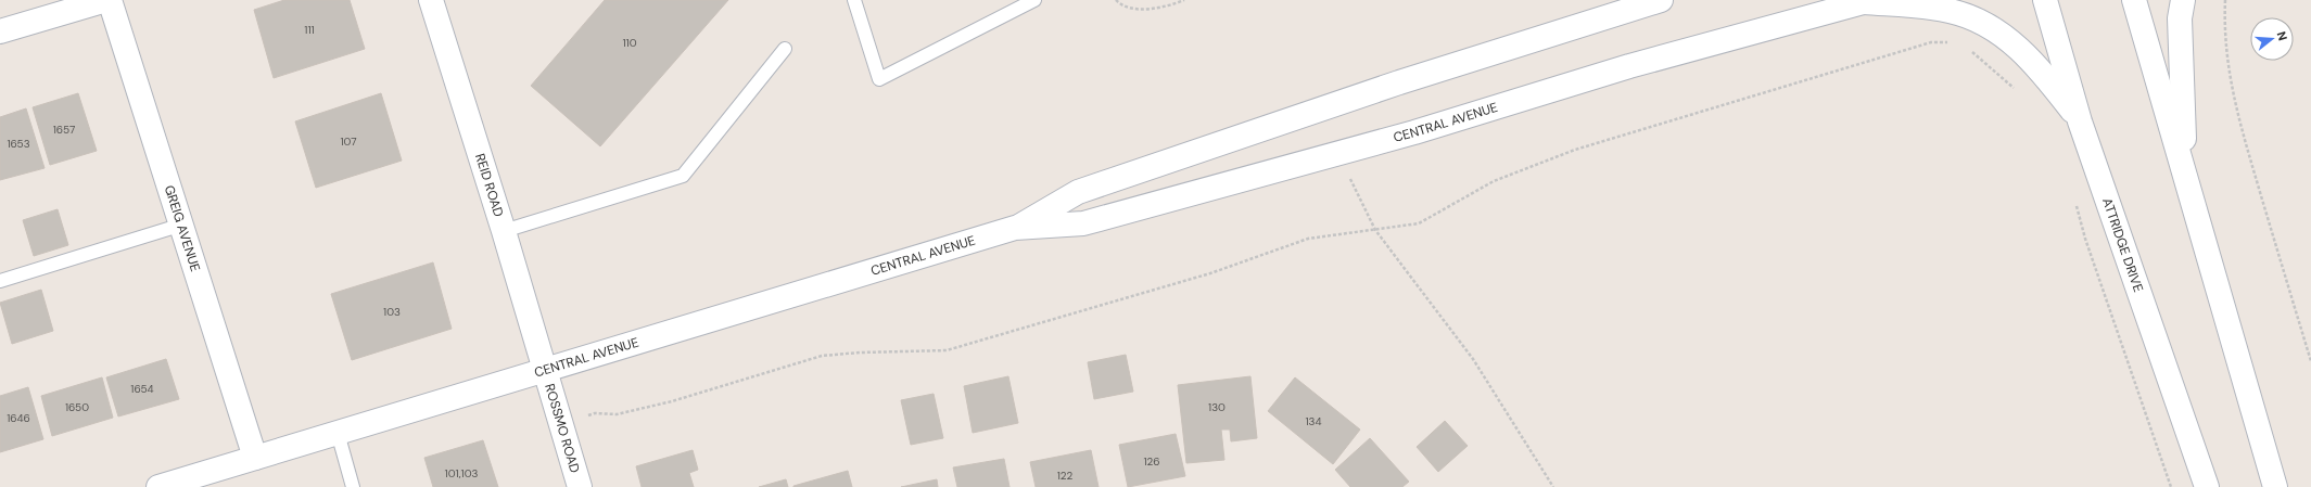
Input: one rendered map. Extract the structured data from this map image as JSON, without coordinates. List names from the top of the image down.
{
  "streets": {
    "main road": [
      "CENTRAL AVENUE",
      "REID ROAD",
      "GREIG AVENUE",
      "ATTRIDGE DRIVE",
      "ROSSMO ROAD"
    ]
  },
  "crossings": [
    ["CENTRAL AVENUE", "REID ROAD"],
    ["CENTRAL AVENUE", "GREIG AVENUE"],
    ["CENTRAL AVENUE", "ROSSMO ROAD"],
    ["REID ROAD", "ROSSMO ROAD"]
  ],
  "house_numbers": [
    "111",
    "110",
    "1657",
    "107",
    "1653",
    "103",
    "1654",
    "1650",
    "130",
    "1646",
    "134",
    "126",
    "101,103",
    "122"
  ],
  "north": "right"
}
